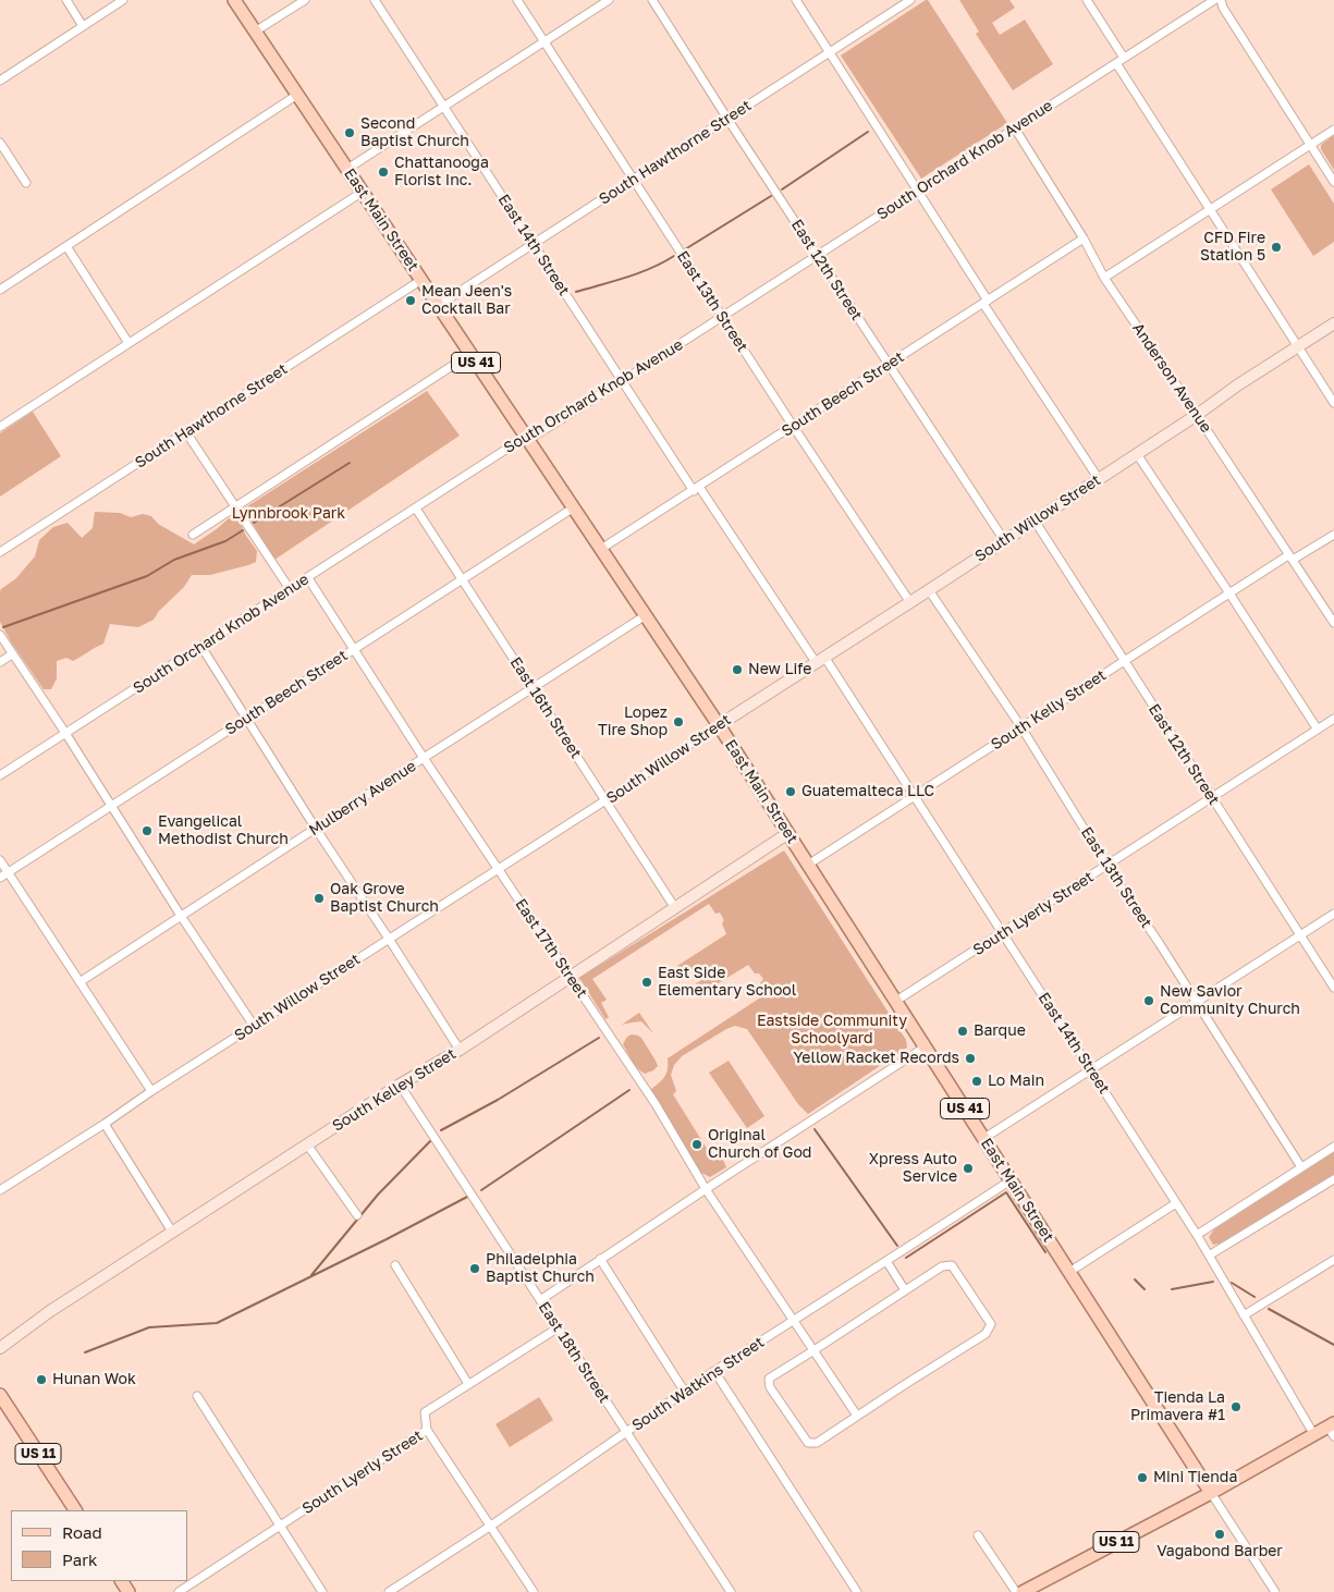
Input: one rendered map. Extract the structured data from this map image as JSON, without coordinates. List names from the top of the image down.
{
  "streets": {
    "main road": [
      "East Main Street",
      "US 41",
      "South Willow Street",
      "South Kelley Street",
      "US 11"
    ],
    "street": [
      "South Hawthorne Street",
      "South Orchard Knob Avenue",
      "East 14th Street",
      "East 12th Street",
      "East 13th Street",
      "Anderson Avenue",
      "South Beech Street",
      "East 16th Street",
      "South Kelly Street",
      "Mulberry Avenue",
      "South Lyerly Street",
      "East 17th Street",
      "East 18th Street",
      "South Watkins Street"
    ]
  },
  "crossings": [
    ["South Hawthorne Street", "East Main Street"],
    ["South Hawthorne Street", "East 14th Street"],
    ["South Hawthorne Street", "East 12th Street"],
    ["South Hawthorne Street", "East 13th Street"],
    ["South Orchard Knob Avenue", "East Main Street"],
    ["South Orchard Knob Avenue", "East 14th Street"],
    ["South Orchard Knob Avenue", "East 12th Street"],
    ["South Orchard Knob Avenue", "East 13th Street"],
    ["South Orchard Knob Avenue", "Anderson Avenue"],
    ["South Orchard Knob Avenue", "East 16th Street"],
    ["South Orchard Knob Avenue", "East 17th Street"],
    ["East Main Street", "South Beech Street"],
    ["East Main Street", "South Willow Street"],
    ["East Main Street", "South Kelly Street"],
    ["East Main Street", "Mulberry Avenue"],
    ["East Main Street", "South Lyerly Street"],
    ["East Main Street", "South Kelley Street"],
    ["East Main Street", "South Watkins Street"],
    ["East Main Street", "US 11"],
    ["East 14th Street", "South Beech Street"],
    ["East 14th Street", "South Willow Street"],
    ["East 14th Street", "South Kelly Street"],
    ["East 14th Street", "South Lyerly Street"],
    ["East 14th Street", "US 11"],
    ["East 12th Street", "South Beech Street"],
    ["East 12th Street", "South Willow Street"],
    ["East 12th Street", "South Kelly Street"],
    ["East 12th Street", "South Lyerly Street"],
    ["East 13th Street", "South Beech Street"],
    ["East 13th Street", "South Willow Street"],
    ["East 13th Street", "South Kelly Street"],
    ["East 13th Street", "South Lyerly Street"],
    ["Anderson Avenue", "South Beech Street"],
    ["Anderson Avenue", "South Willow Street"],
    ["Anderson Avenue", "South Kelly Street"],
    ["South Beech Street", "East 16th Street"],
    ["South Beech Street", "East 17th Street"],
    ["South Willow Street", "East 16th Street"],
    ["South Willow Street", "East 17th Street"],
    ["East 16th Street", "Mulberry Avenue"],
    ["East 16th Street", "South Kelley Street"],
    ["Mulberry Avenue", "East 17th Street"],
    ["South Lyerly Street", "East 18th Street"],
    ["East 17th Street", "South Kelley Street"],
    ["East 17th Street", "South Watkins Street"],
    ["South Kelley Street", "East 18th Street"],
    ["East 18th Street", "South Watkins Street"]
  ],
  "parks": ["Lynnbrook Park", "Eastside Community Schoolyard"],
  "places": [
    "Second Baptist Church",
    "Chattanooga Florist Inc.",
    "CFD Fire Station 5",
    "Mean Jeen's Cocktail Bar",
    "New Life",
    "Lopez Tire Shop",
    "Guatemalteca LLC",
    "Evangelical Methodist Church",
    "Oak Grove Baptist Church",
    "East Side Elementary School",
    "New Savior Community Church",
    "Barque",
    "Yellow Racket Records",
    "Lo Main",
    "Original Church of God",
    "Xpress Auto Service",
    "Philadelphia Baptist Church",
    "Hunan Wok",
    "Tienda La Primavera #1",
    "Mini Tienda",
    "Vagabond Barber"
  ],
  "legend": ["Road", "Park"]
}
